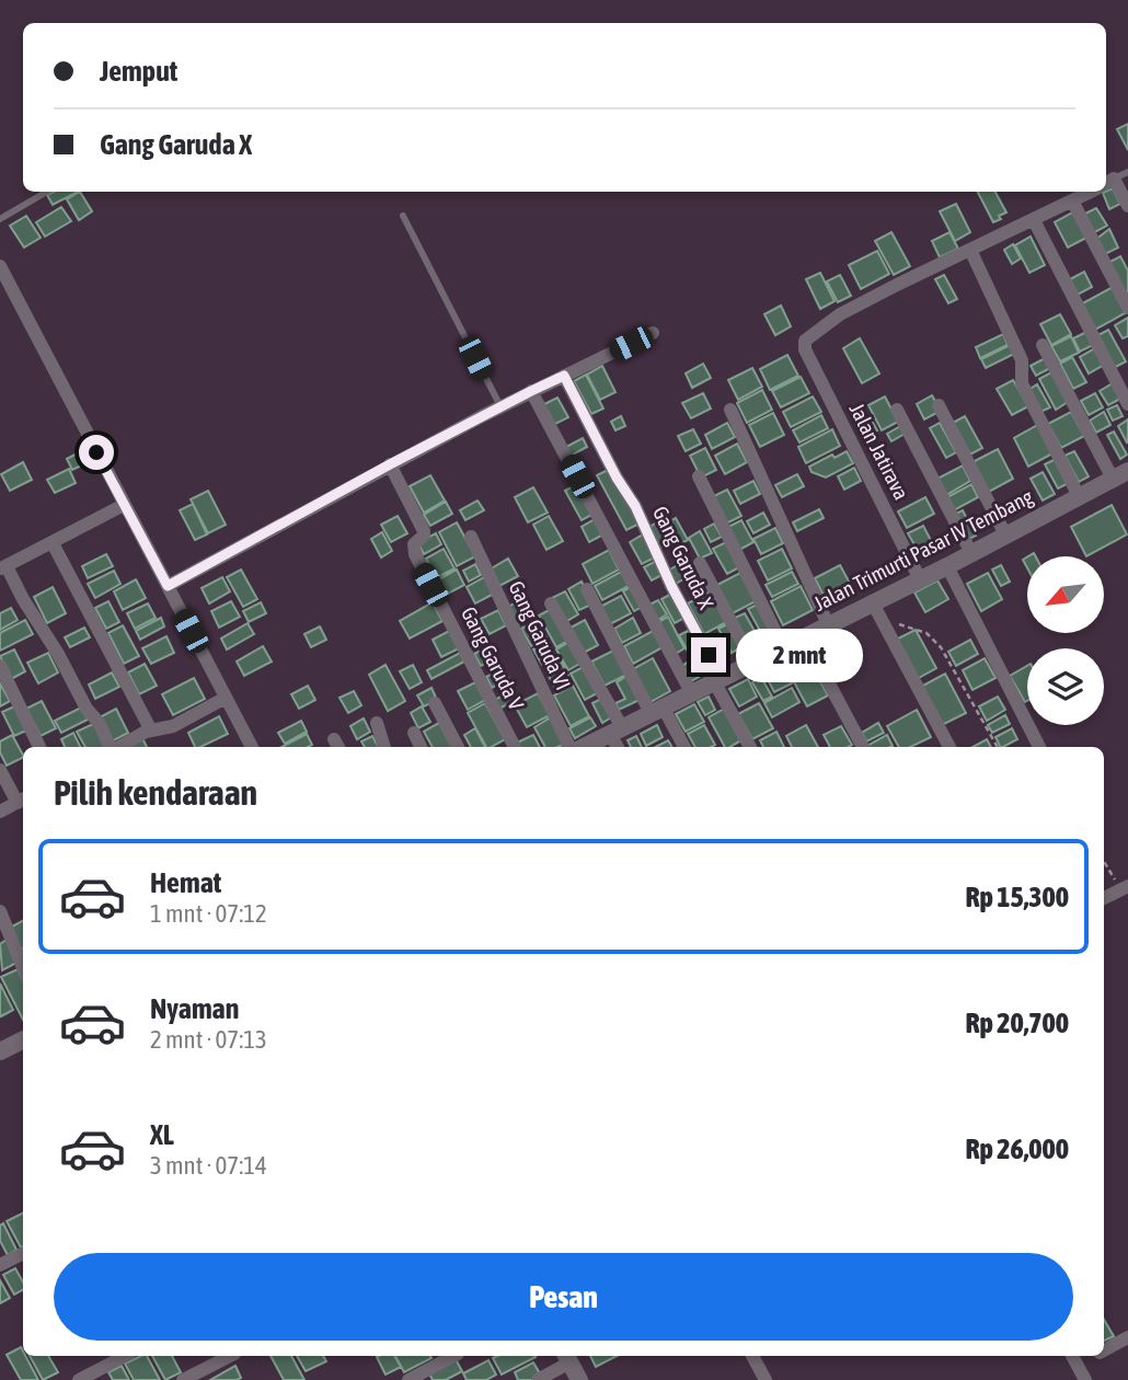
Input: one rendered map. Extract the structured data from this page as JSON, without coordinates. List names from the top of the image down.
{
  "streets": {
    "street": [
      "Jalan Jatirava",
      "Jalan Trimurti Pasar IV Tembang",
      "Gang Garuda X",
      "Gang Garuda VI",
      "Gang Garuda V"
    ]
  },
  "crossings": [
    ["Jalan Jatirava", "Jalan Trimurti Pasar IV Tembang"],
    ["Jalan Trimurti Pasar IV Tembang", "Gang Garuda X"]
  ],
  "north": "bottom left",
  "page": {
    "banner": ["Jemput", "Gang Garuda X"],
    "bubble": "2 mnt",
    "heading": "Pilih kendaraan",
    "list": [
      {
        "name": "Hemat",
        "note": "1 mnt · 07:12",
        "value": "Rp 15,300"
      },
      {
        "name": "Nyaman",
        "note": "2 mnt · 07:13",
        "value": "Rp 20,700"
      },
      {
        "name": "XL",
        "note": "3 mnt · 07:14",
        "value": "Rp 26,000"
      }
    ],
    "buttons": "Pesan"
  }
}
